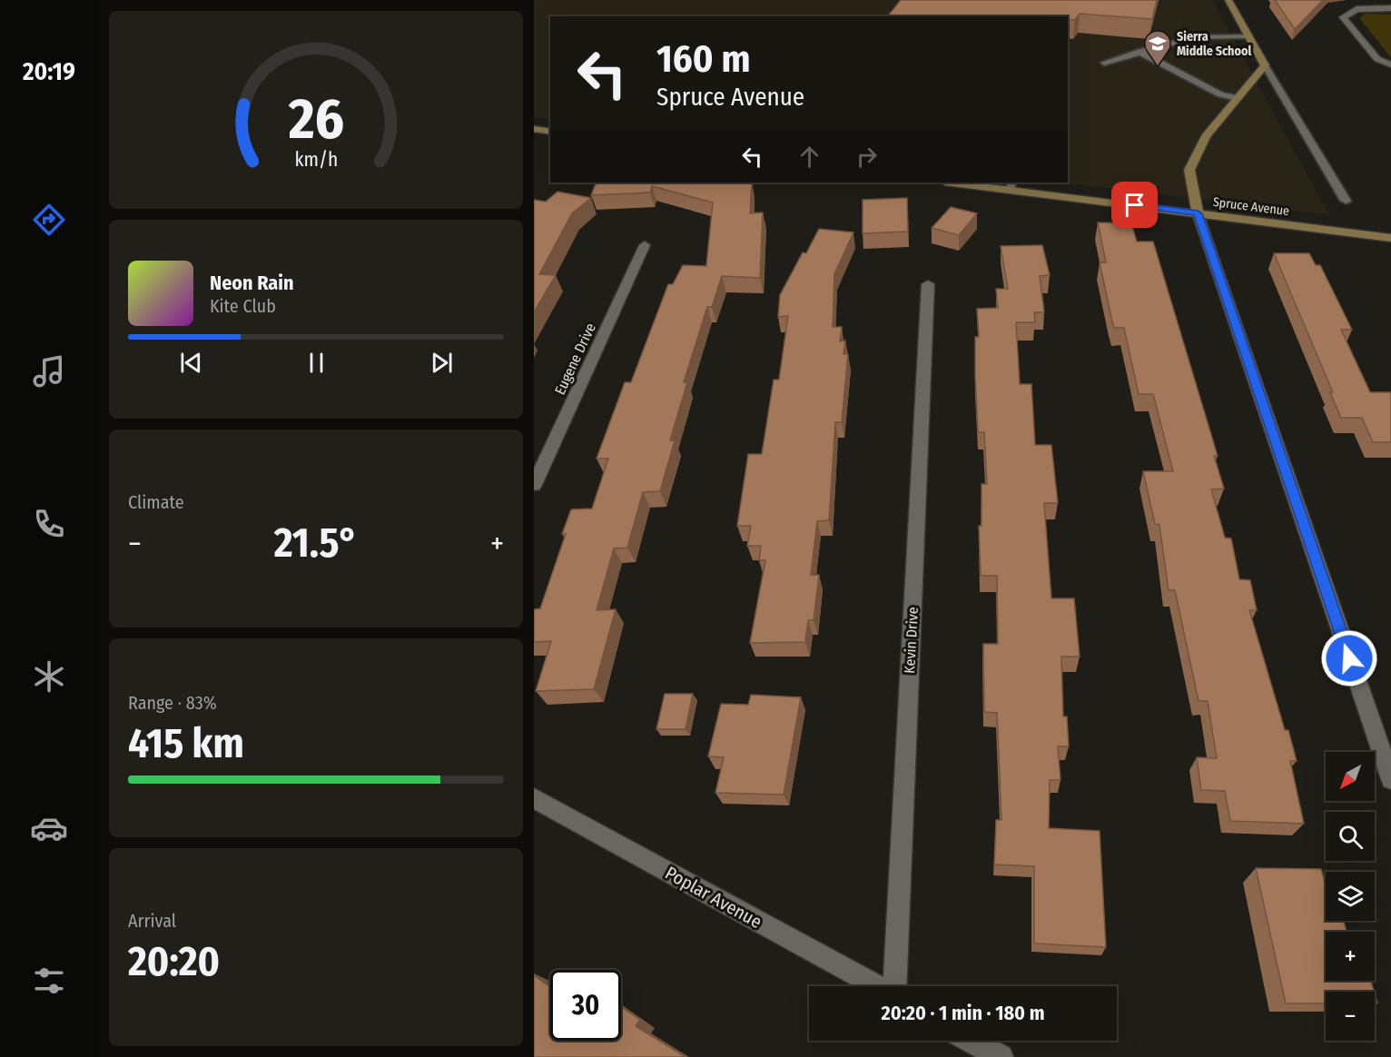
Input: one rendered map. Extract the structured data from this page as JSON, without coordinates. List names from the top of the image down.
{
  "streets": {
    "street": [
      "Spruce Avenue",
      "Eugene Drive",
      "Kevin Drive",
      "Poplar Avenue"
    ]
  },
  "places": {
    "school or university": ["Sierra Middle School"]
  },
  "north": "bottom left",
  "page": {
    "tabs": "20:19",
    "turn": ["160 m", "Spruce Avenue"],
    "song": ["Neon Rain", "Kite Club"],
    "tile": [
      "Climate",
      ["Range · 83%", "415 km"],
      ["Arrival", "20:20"]
    ],
    "heat": ["−", "21.5°", "+"],
    "map_buttons": ["+", "−"],
    "limit": "30",
    "trip": "20:20 · 1 min · 180 m",
    "gauge": ["26", "km/h"]
  }
}
